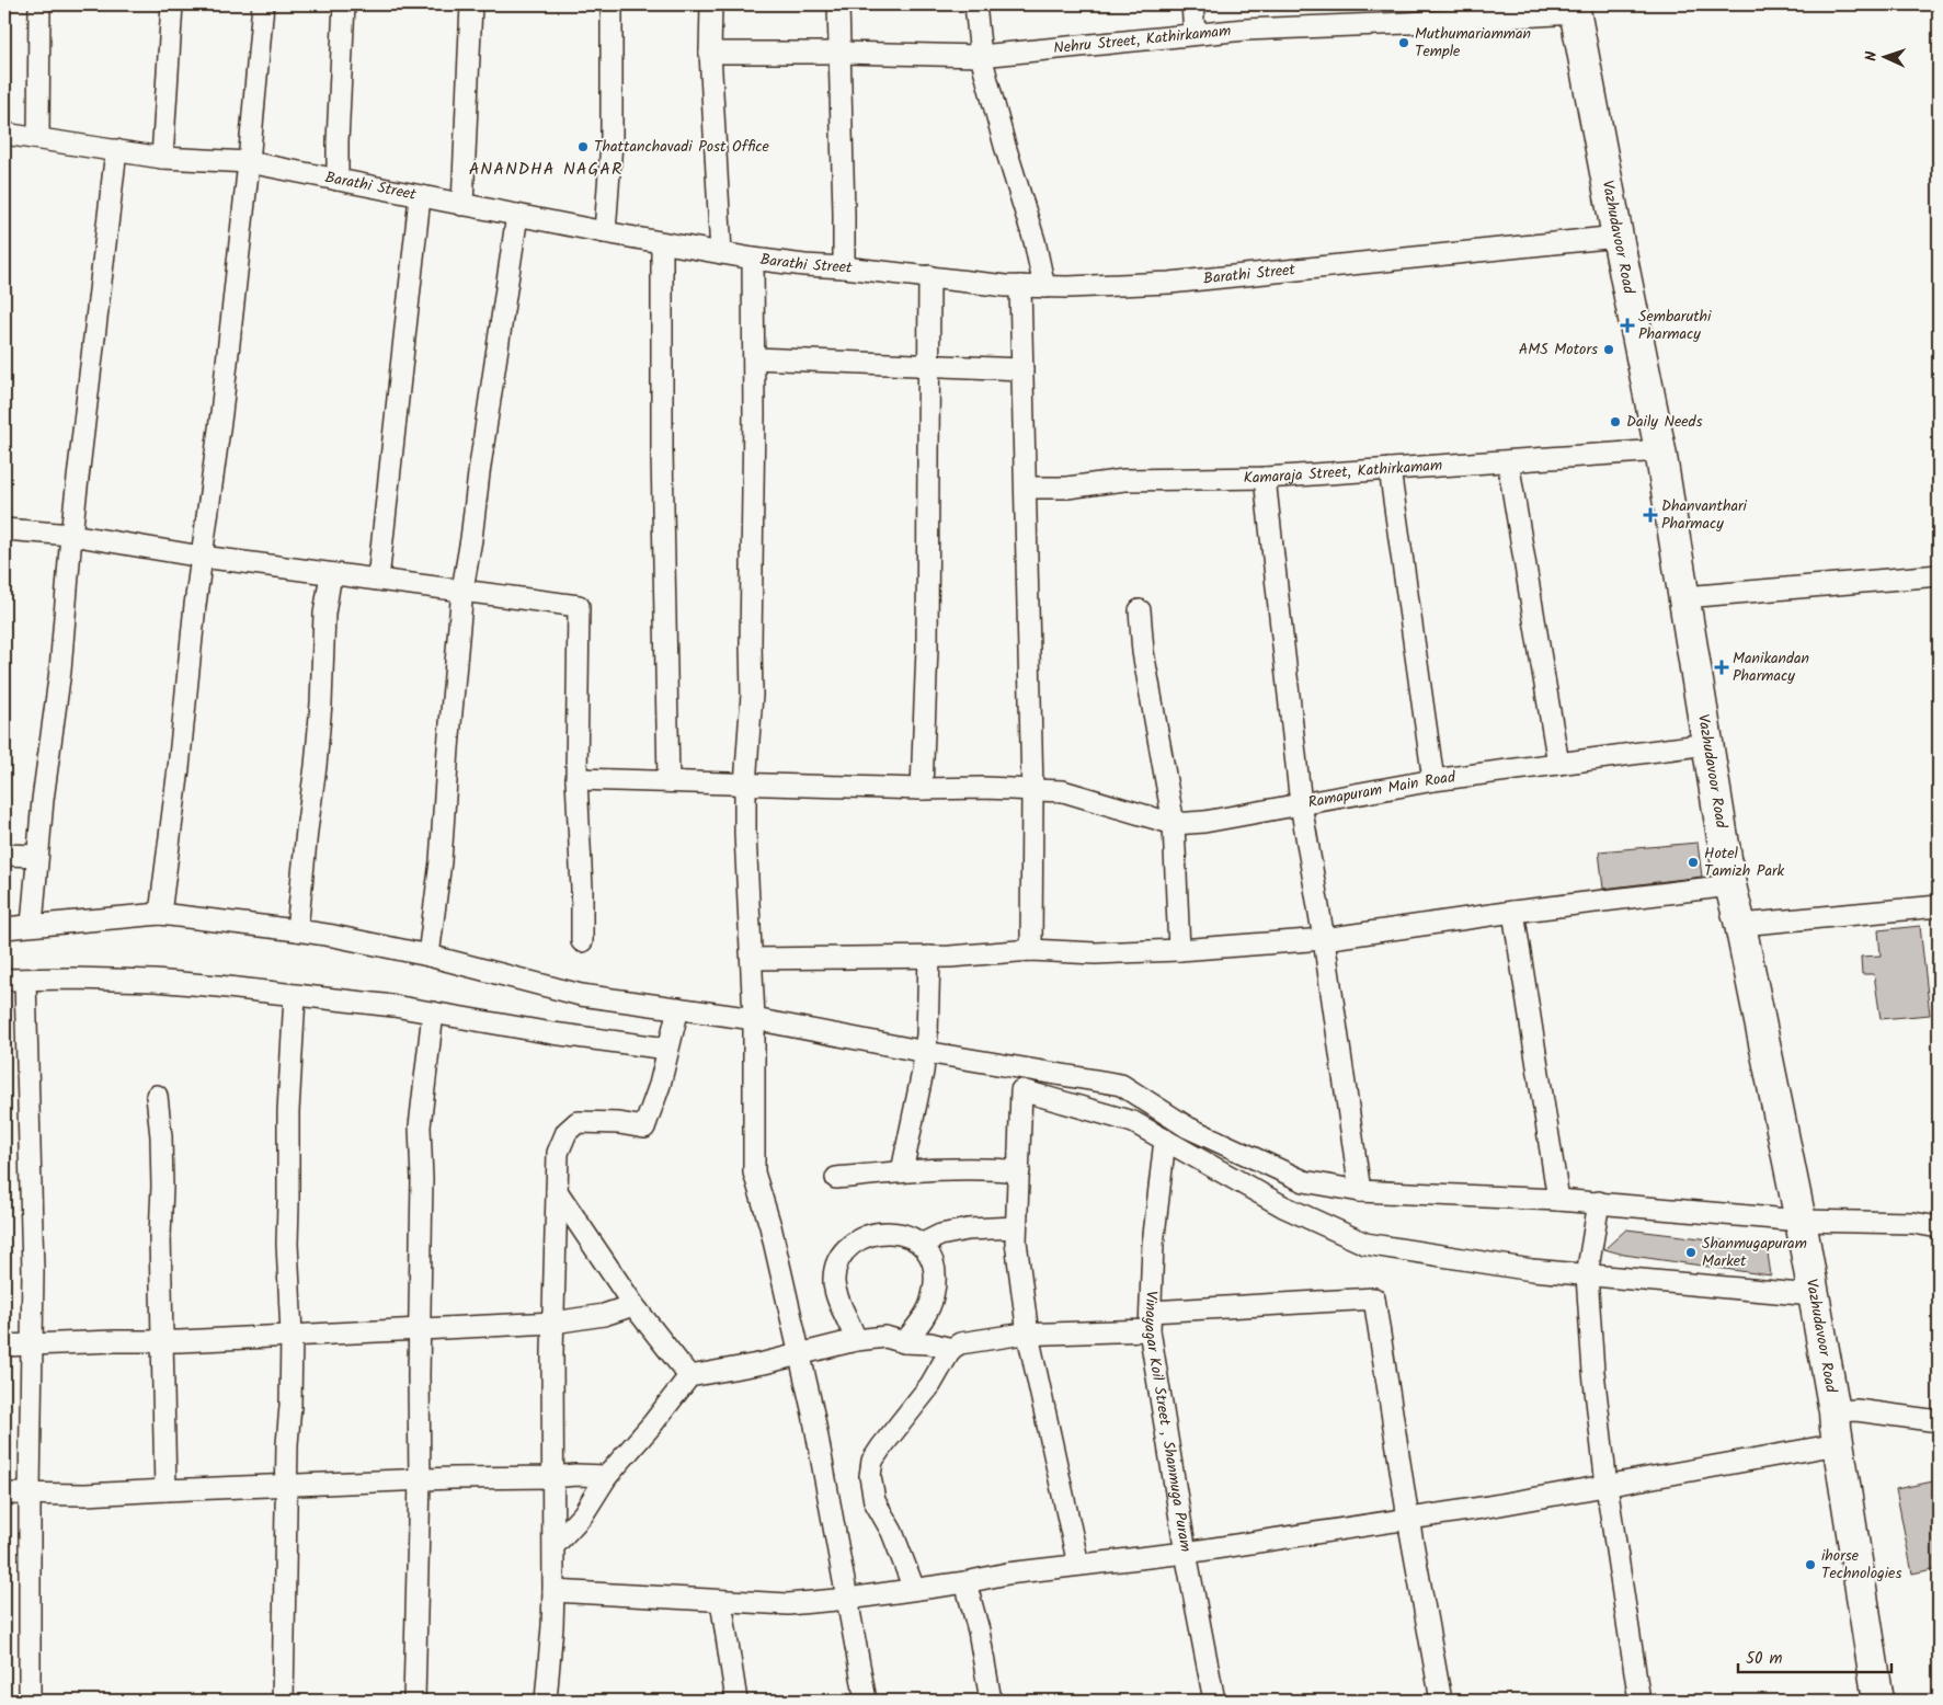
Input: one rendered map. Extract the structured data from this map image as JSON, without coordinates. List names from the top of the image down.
{
  "streets": {
    "main road": ["Vazhudavoor Road"],
    "street": [
      "Nehru Street, Kathirkamam",
      "Barathi Street",
      "Kamaraja Street, Kathirkamam",
      "Ramapuram Main Road",
      "Vinayagar Koil Street , Shanmuga Puram"
    ]
  },
  "crossings": [
    ["Nehru Street, Kathirkamam", "Vazhudavoor Road"],
    ["Barathi Street", "Vazhudavoor Road"],
    ["Vazhudavoor Road", "Kamaraja Street, Kathirkamam"],
    ["Vazhudavoor Road", "Ramapuram Main Road"]
  ],
  "districts": ["ANANDHA NAGAR"],
  "places": {
    "other": [
      "Muthumariamman Temple",
      "Thattanchavadi Post Office",
      "AMS Motors",
      "Daily Needs",
      "Hotel Tamizh Park",
      "Shanmugapuram Market",
      "ihorse Technologies"
    ],
    "health": ["Sembaruthi Pharmacy", "Dhanvanthari Pharmacy", "Manikandan Pharmacy"]
  },
  "scale_bar": "50 m",
  "north": "left"
}
